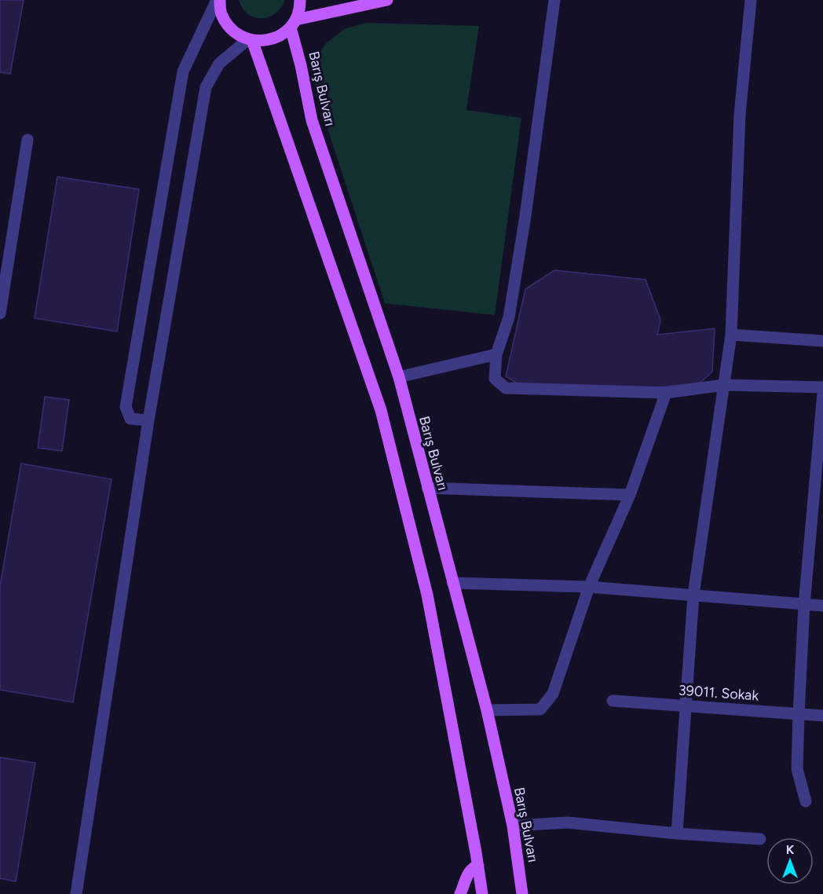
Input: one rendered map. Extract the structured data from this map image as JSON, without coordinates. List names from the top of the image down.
{
  "streets": {
    "main road": ["Barış Bulvarı"],
    "street": ["39011. Sokak"]
  },
  "north": "top"
}
